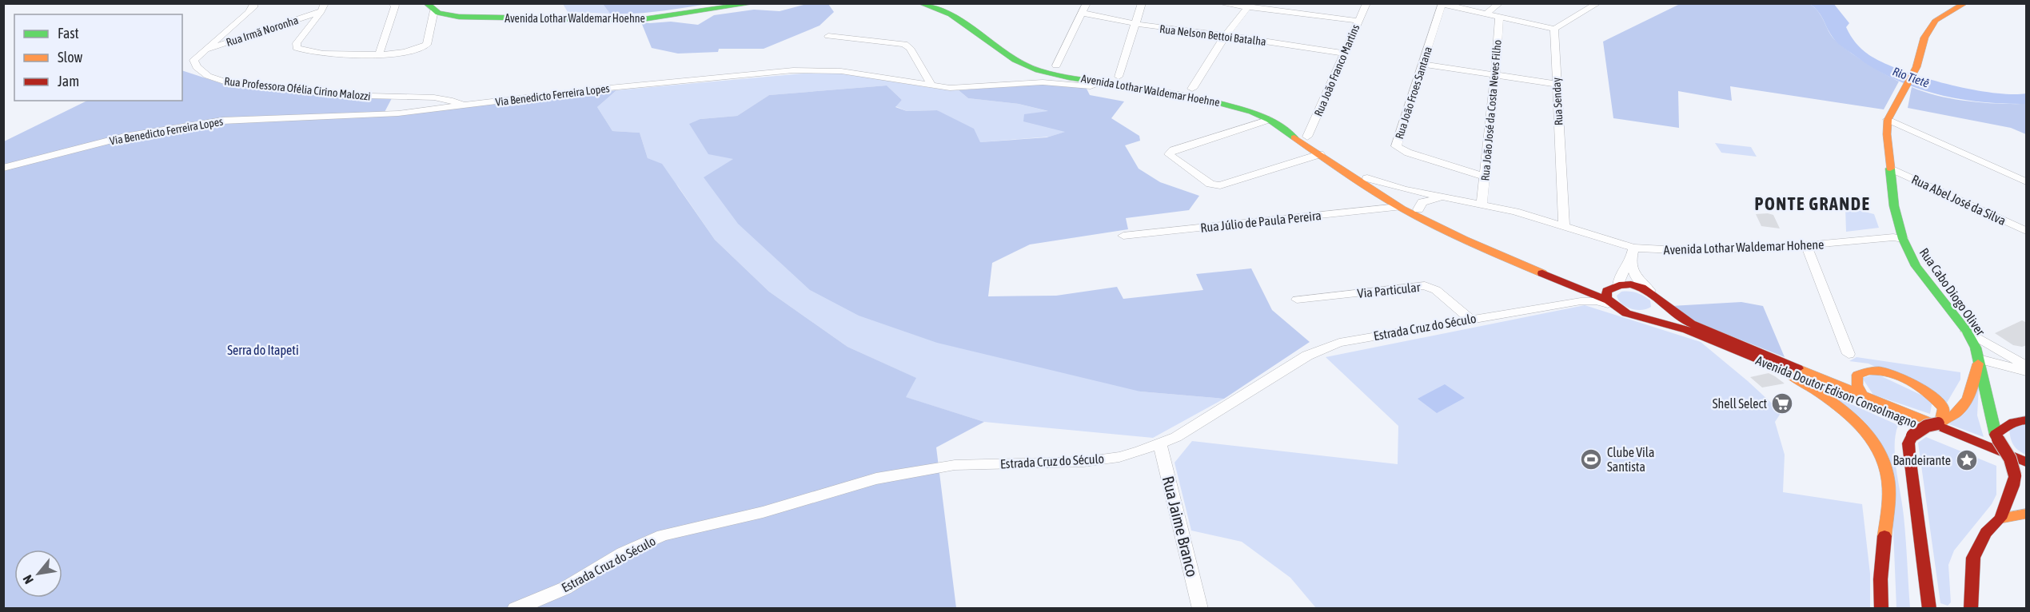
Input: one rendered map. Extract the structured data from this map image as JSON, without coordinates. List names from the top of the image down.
{
  "streets": {
    "main road": ["Avenida Lothar Waldemar Hoehne", "Rua Cabo Diogo Oliver", "Avenida Doutor Edison Consolmagno"],
    "street": [
      "Rua Irmã Noronha",
      "Rua Nelson Bettoi Batalha",
      "Rua João Franco Martins",
      "Rua Professora Ofélia Cirino Malozzi",
      "Rua João Froes Santana",
      "Via Benedicto Ferreira Lopes",
      "Rua Senday",
      "Rua João José da Costa Neves Filho",
      "Rua Abel José da Silva",
      "Rua Júlio de Paula Pereira",
      "Avenida Lothar Waldemar Hohene",
      "Via Particular",
      "Estrada Cruz do Século",
      "Rua Jaime Branco"
    ]
  },
  "crossings": [
    ["Avenida Lothar Waldemar Hoehne", "Rua João Franco Martins"],
    ["Avenida Lothar Waldemar Hoehne", "Via Benedicto Ferreira Lopes"],
    ["Avenida Lothar Waldemar Hoehne", "Rua Júlio de Paula Pereira"],
    ["Avenida Lothar Waldemar Hoehne", "Avenida Doutor Edison Consolmagno"],
    ["Rua Irmã Noronha", "Rua Professora Ofélia Cirino Malozzi"],
    ["Rua Nelson Bettoi Batalha", "Rua João Franco Martins"],
    ["Rua Professora Ofélia Cirino Malozzi", "Via Benedicto Ferreira Lopes"],
    ["Rua João Froes Santana", "Rua João José da Costa Neves Filho"],
    ["Rua Senday", "Avenida Lothar Waldemar Hohene"],
    ["Rua João José da Costa Neves Filho", "Avenida Lothar Waldemar Hohene"],
    ["Rua Abel José da Silva", "Rua Cabo Diogo Oliver"],
    ["Rua Júlio de Paula Pereira", "Avenida Doutor Edison Consolmagno"],
    ["Avenida Lothar Waldemar Hohene", "Rua Cabo Diogo Oliver"],
    ["Via Particular", "Estrada Cruz do Século"],
    ["Estrada Cruz do Século", "Avenida Doutor Edison Consolmagno"],
    ["Estrada Cruz do Século", "Rua Jaime Branco"]
  ],
  "districts": ["PONTE GRANDE"],
  "water": ["Rio Tietê"],
  "parks": ["Serra do Itapeti"],
  "places": {
    "supermarket": ["Shell Select"],
    "sports": ["Clube Vila Santista"],
    "place": ["Bandeirante"]
  },
  "legend": ["Fast", "Slow", "Jam"],
  "north": "bottom left"
}
